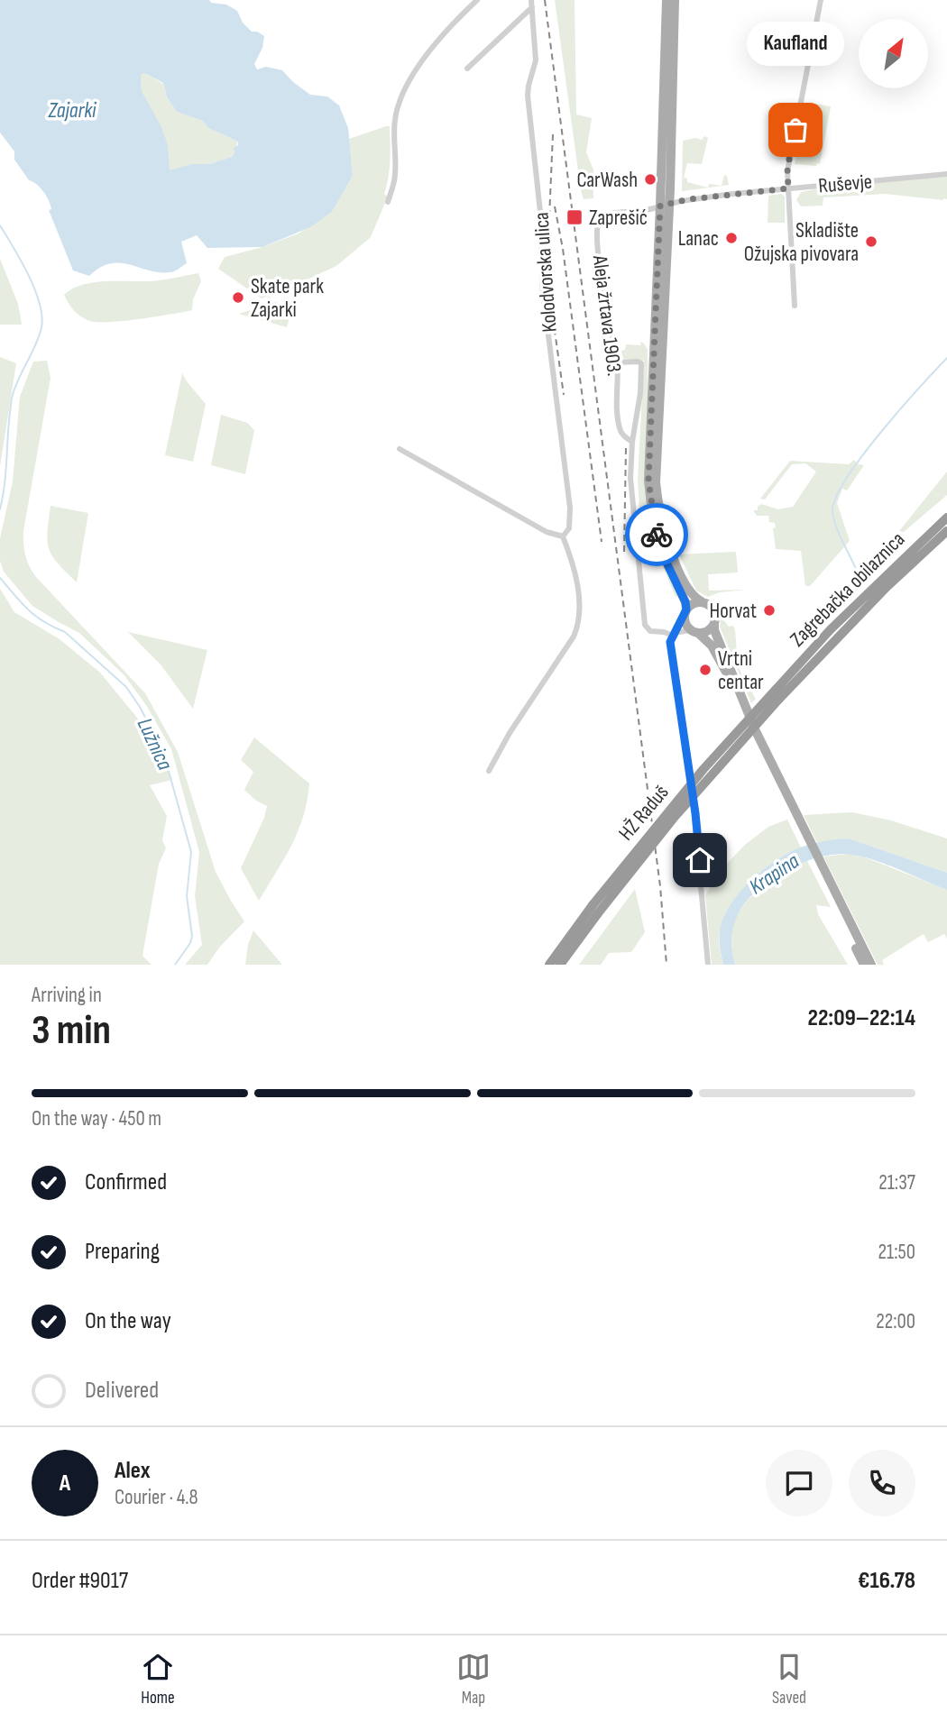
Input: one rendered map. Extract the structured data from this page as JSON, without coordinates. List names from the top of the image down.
{
  "streets": {
    "highway": ["Zagrebačka obilaznica", "HŽ Raduš"],
    "street": ["Ruševje", "Kolodvorska ulica", "Aleja žrtava 1903."]
  },
  "crossings": [
    ["Ruševje", "Aleja žrtava 1903."],
    ["Zagrebačka obilaznica", "HŽ Raduš"]
  ],
  "water": ["Zajarki", "Lužnica", "Krapina"],
  "places": {
    "other": [
      "Kaufland",
      "CarWash",
      "Lanac",
      "Skladište Ožujska pivovara",
      "Skate park Zajarki",
      "Horvat",
      "Vrtni centar"
    ],
    "transit": ["Zaprešić"]
  },
  "north": "top right",
  "page": {
    "bubble": "Kaufland",
    "heading": ["3 min", "Arriving in", "22:09–22:14"],
    "panel": [
      "Alex",
      "Courier · 4.8",
      "Order #9017",
      "€16.78"
    ],
    "bar": "On the way · 450 m",
    "list": [
      ["Confirmed", "21:37"],
      ["Preparing", "21:50"],
      ["On the way", "22:00"],
      "Delivered"
    ],
    "round": "A",
    "tabs": ["Home", "Map", "Saved"]
  }
}
